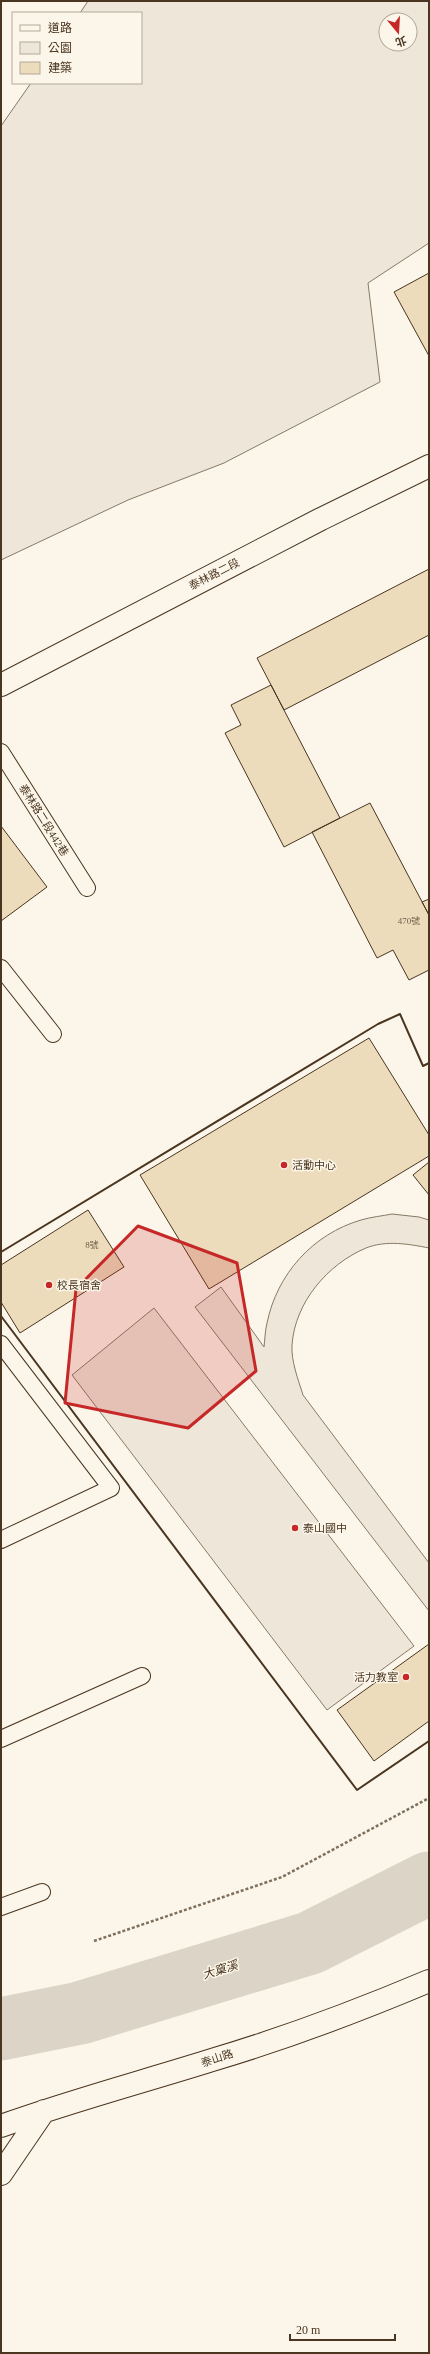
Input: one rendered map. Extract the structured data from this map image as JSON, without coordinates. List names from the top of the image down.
{
  "streets": {
    "street": ["泰林路二段", "泰山路"],
    "lane": ["泰林路二段442巷"]
  },
  "water": ["大窠溪"],
  "places": [
    "活動中心",
    "校長宿舍",
    "泰山國中",
    "活力教室"
  ],
  "house_numbers": ["470號", "8號"],
  "legend": ["道路", "公園", "建築"],
  "scale_bar": "20 m",
  "north": "bottom"
}
